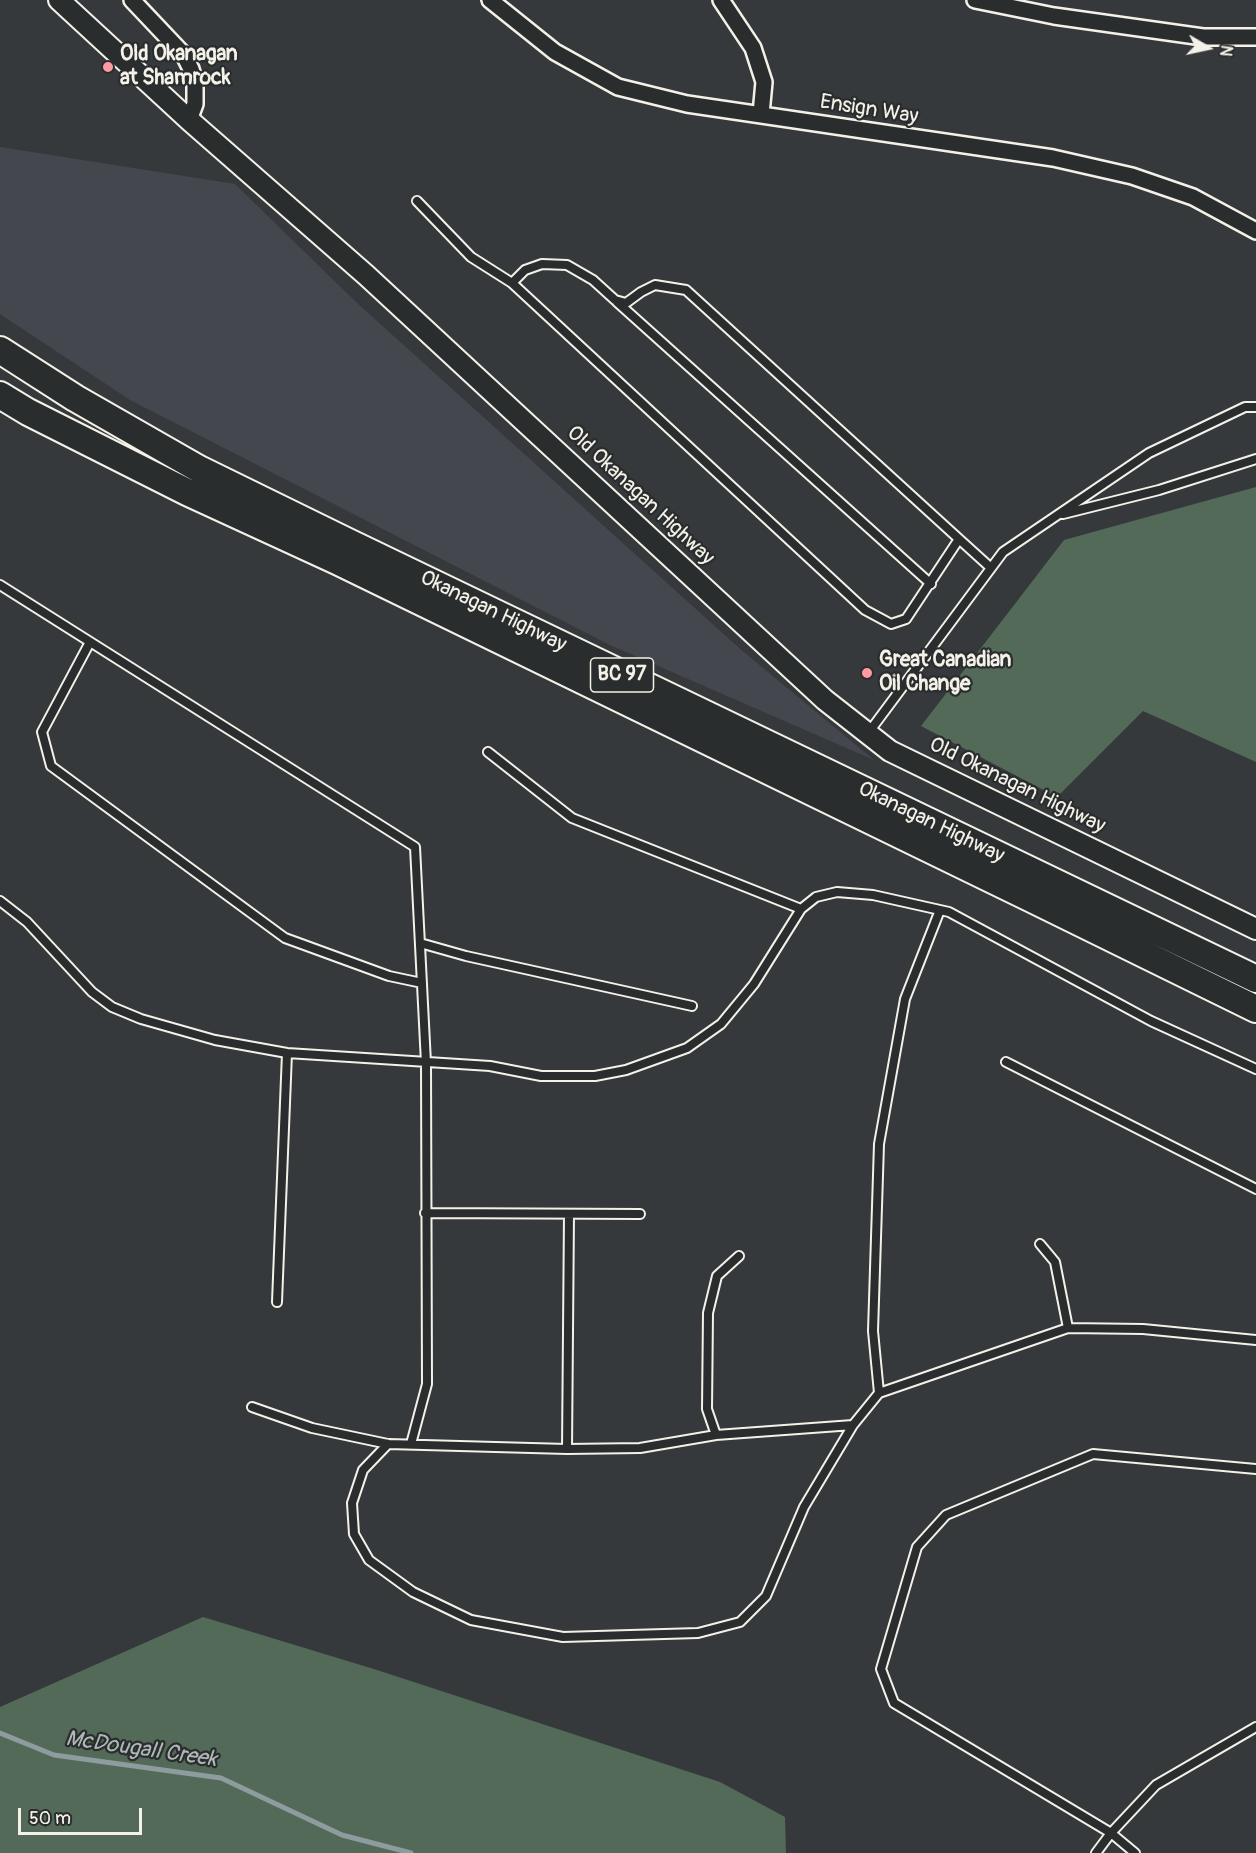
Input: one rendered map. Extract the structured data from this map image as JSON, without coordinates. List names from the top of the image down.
{
  "streets": {
    "highway": ["Okanagan Highway", "BC 97"],
    "street": ["Ensign Way", "Old Okanagan Highway"]
  },
  "water": ["McDougall Creek"],
  "places": ["Old Okanagan at Shamrock", "Great Canadian Oil Change"],
  "scale_bar": "50 m",
  "north": "right"
}
